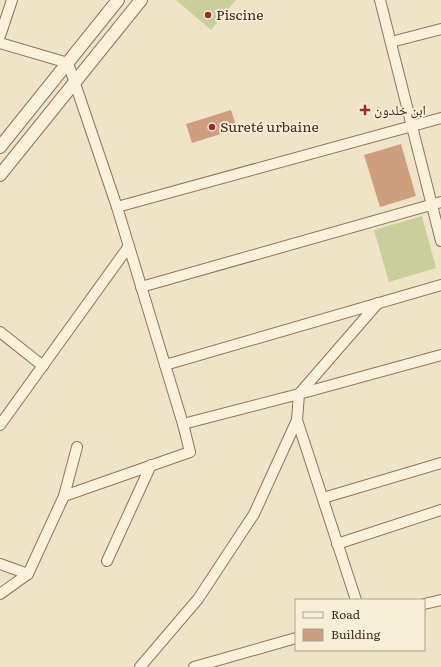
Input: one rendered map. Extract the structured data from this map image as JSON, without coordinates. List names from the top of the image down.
{
  "places": {
    "other": ["Piscine", "Sureté urbaine"],
    "health": ["ابن خلدون"]
  },
  "legend": ["Road", "Building"]
}
